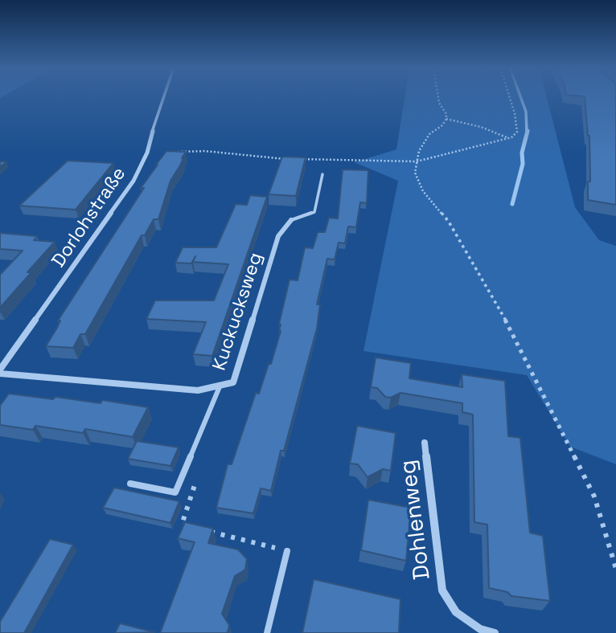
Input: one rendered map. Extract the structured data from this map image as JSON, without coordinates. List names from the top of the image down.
{
  "streets": {
    "street": ["Dorlohstraße", "Kuckucksweg", "Dohlenweg"]
  },
  "crossings": [
    ["Dorlohstraße", "Kuckucksweg"]
  ]
}
